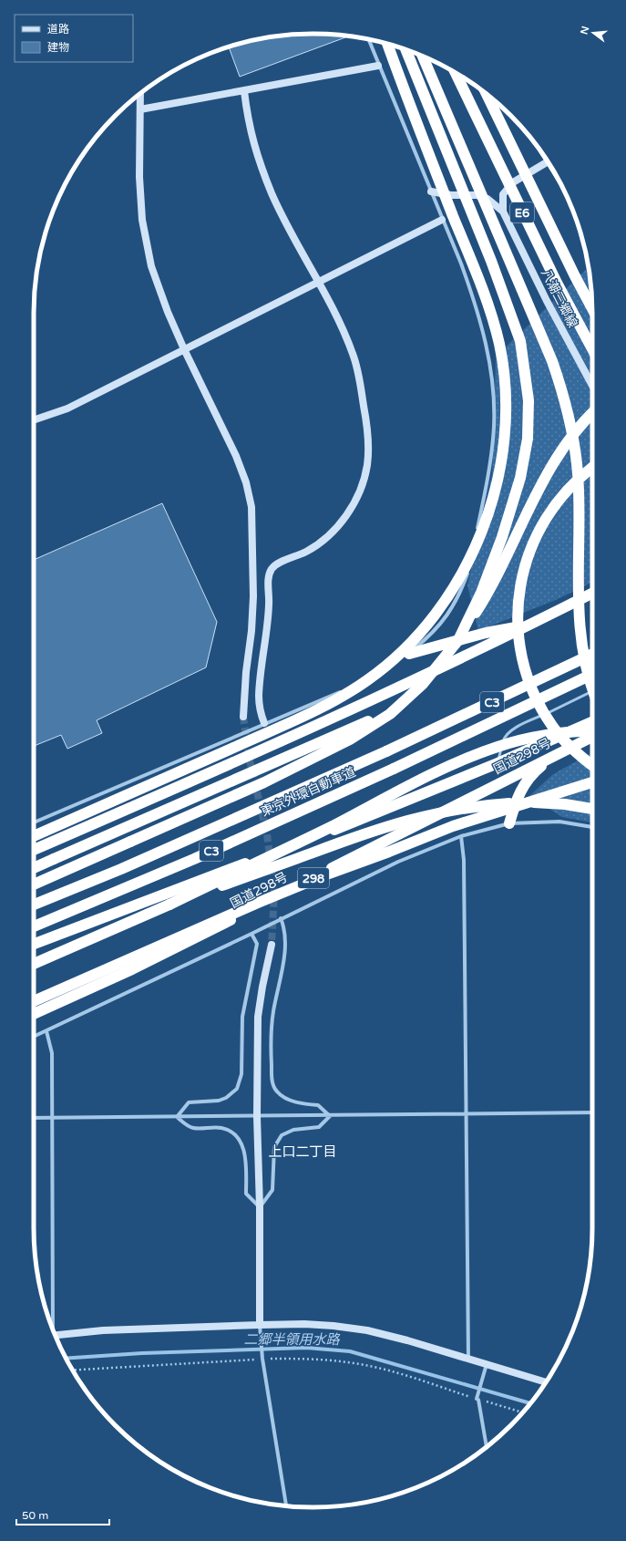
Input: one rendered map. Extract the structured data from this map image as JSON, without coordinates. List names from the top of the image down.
{
  "streets": {
    "highway": [
      "E6",
      "C3",
      "国道298号",
      "東京外環自動車道",
      "298"
    ],
    "street": ["八潮三郷線"]
  },
  "districts": ["上口二丁目"],
  "water": ["二郷半領用水路"],
  "legend": ["道路", "建物"],
  "scale_bar": "50 m",
  "north": "left"
}
